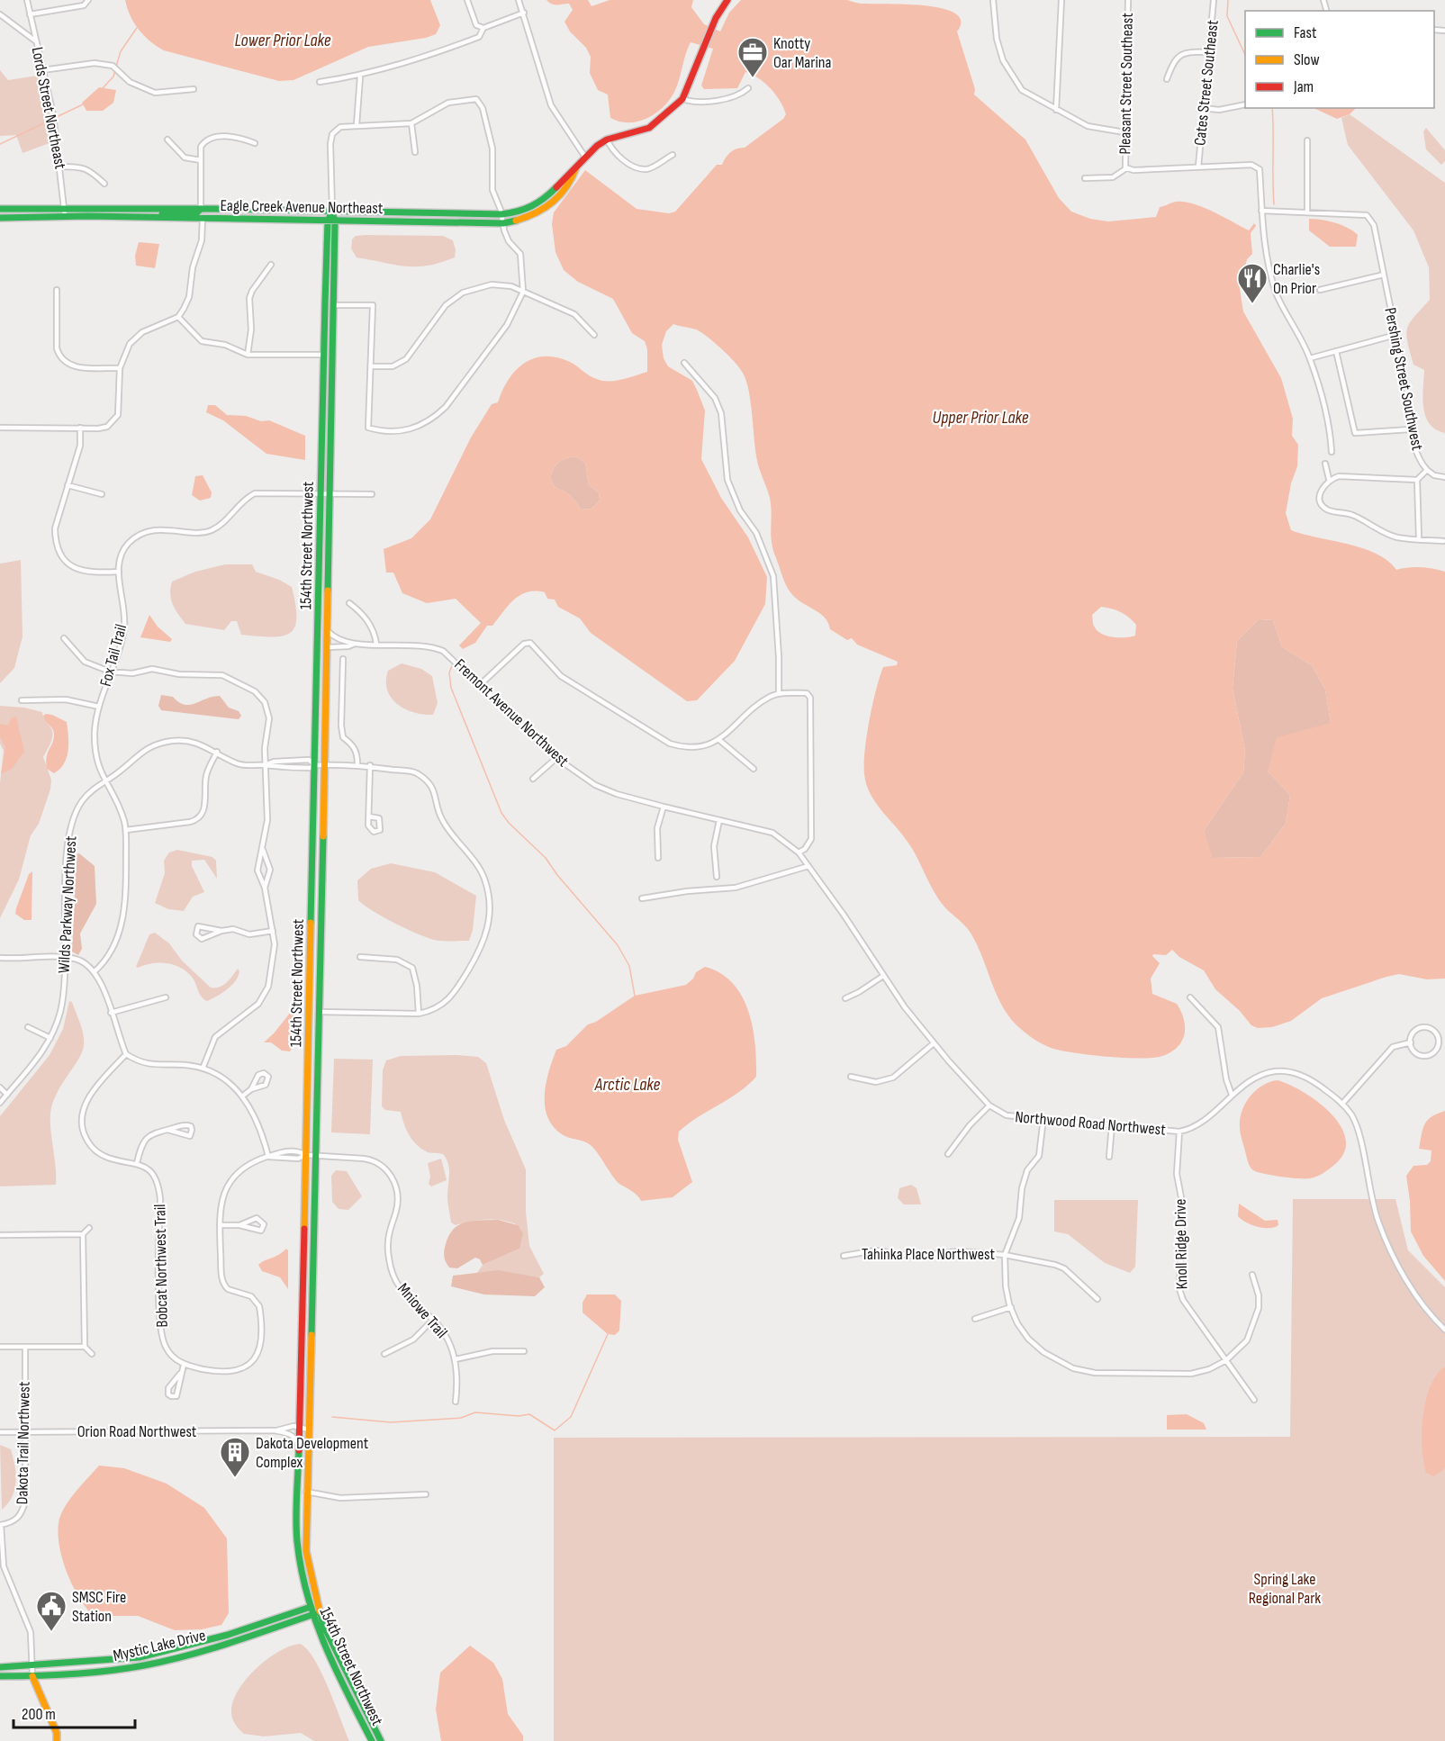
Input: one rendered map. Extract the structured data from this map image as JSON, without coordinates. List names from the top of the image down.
{
  "streets": {
    "street": [
      "Cates Street Southeast",
      "Pleasant Street Southeast",
      "Lords Street Northeast",
      "Eagle Creek Avenue Northeast",
      "Pershing Street Southwest",
      "154th Street Northwest",
      "Fox Tail Trail",
      "Fremont Avenue Northwest",
      "Wilds Parkway Northwest",
      "Northwood Road Northwest",
      "Knoll Ridge Drive",
      "Tahinka Place Northwest",
      "Bobcat Northwest Trail",
      "Mniowe Trail",
      "Orion Road Northwest",
      "Dakota Trail Northwest",
      "Mystic Lake Drive"
    ]
  },
  "crossings": [
    ["Lords Street Northeast", "Eagle Creek Avenue Northeast"],
    ["Eagle Creek Avenue Northeast", "154th Street Northwest"],
    ["154th Street Northwest", "Fox Tail Trail"],
    ["154th Street Northwest", "Fremont Avenue Northwest"],
    ["154th Street Northwest", "Wilds Parkway Northwest"],
    ["154th Street Northwest", "Mniowe Trail"],
    ["154th Street Northwest", "Orion Road Northwest"],
    ["154th Street Northwest", "Mystic Lake Drive"],
    ["Fox Tail Trail", "Wilds Parkway Northwest"],
    ["Fremont Avenue Northwest", "Northwood Road Northwest"],
    ["Northwood Road Northwest", "Knoll Ridge Drive"],
    ["Orion Road Northwest", "Dakota Trail Northwest"]
  ],
  "water": ["Lower Prior Lake", "Upper Prior Lake", "Arctic Lake"],
  "parks": ["Spring Lake Regional Park"],
  "places": {
    "office": ["Knotty Oar Marina"],
    "restaurant": ["Charlie's On Prior"],
    "building": ["Dakota Development Complex"],
    "public building": ["SMSC Fire Station"]
  },
  "legend": ["Fast", "Slow", "Jam"],
  "scale_bar": "200 m"
}
